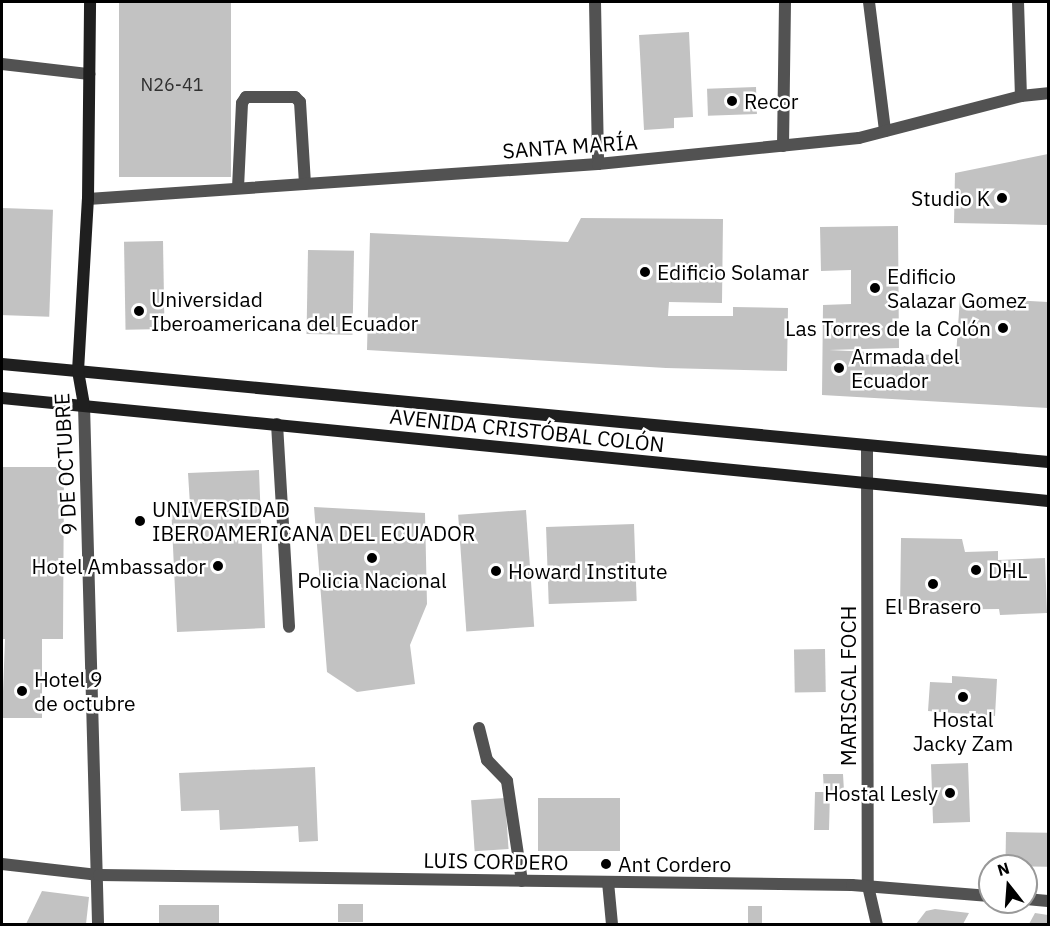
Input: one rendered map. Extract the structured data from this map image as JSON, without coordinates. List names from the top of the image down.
{
  "streets": {
    "street": [
      "SANTA MARÍA",
      "AVENIDA CRISTÓBAL COLÓN",
      "9 DE OCTUBRE",
      "MARISCAL FOCH",
      "LUIS CORDERO"
    ]
  },
  "crossings": [
    ["SANTA MARÍA", "9 DE OCTUBRE"],
    ["AVENIDA CRISTÓBAL COLÓN", "9 DE OCTUBRE"],
    ["AVENIDA CRISTÓBAL COLÓN", "MARISCAL FOCH"],
    ["9 DE OCTUBRE", "LUIS CORDERO"],
    ["MARISCAL FOCH", "LUIS CORDERO"]
  ],
  "places": [
    "Recor",
    "Studio K",
    "Edificio Solamar",
    "Edificio Salazar Gomez",
    "Universidad Iberoamericana del Ecuador",
    "Las Torres de la Colón",
    "Armada del Ecuador",
    "UNIVERSIDAD IBEROAMERICANA DEL ECUADOR",
    "Policia Nacional",
    "Hotel Ambassador",
    "DHL",
    "Howard Institute",
    "El Brasero",
    "Hotel 9 de octubre",
    "Hostal Jacky Zam",
    "Hostal Lesly",
    "Ant Cordero"
  ],
  "house_numbers": ["N26-41"],
  "north": "top"
}
